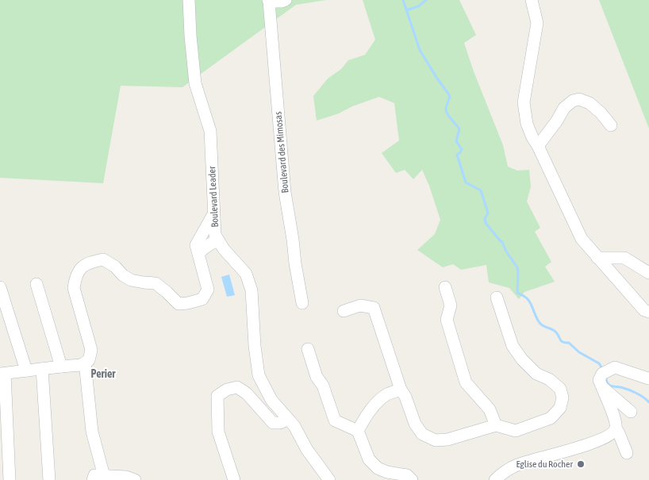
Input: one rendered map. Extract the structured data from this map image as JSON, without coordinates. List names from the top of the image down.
{
  "streets": {
    "street": ["Boulevard des Mimosas", "Boulevard Leader"]
  },
  "districts": ["Perier"],
  "places": ["Eglise du Rocher"]
}
